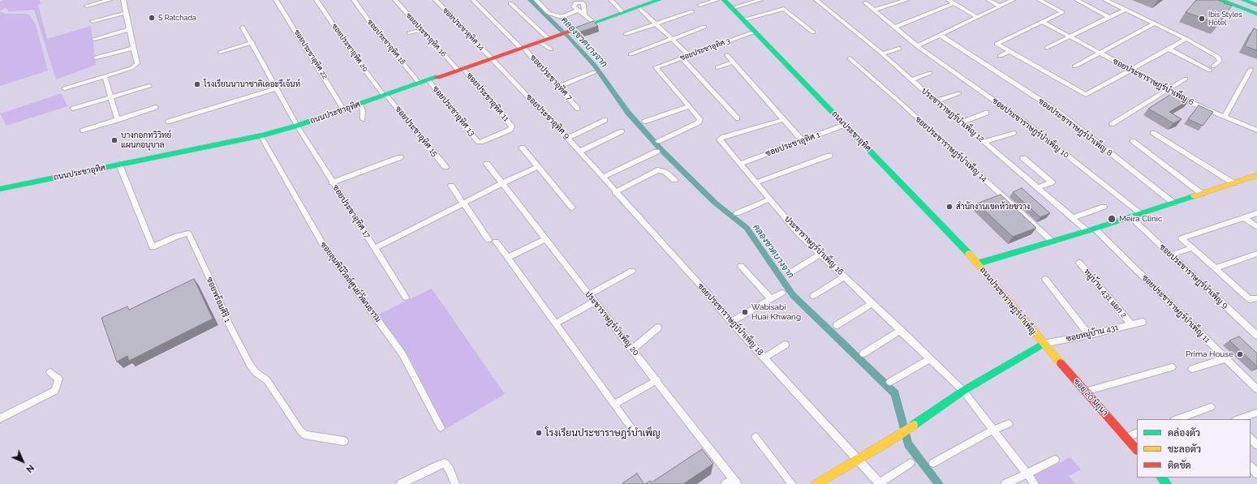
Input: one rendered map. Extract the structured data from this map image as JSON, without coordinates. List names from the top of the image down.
{
  "streets": {
    "main road": ["ถนนประชาอุทิศ", "ถนนประชาราษฎร์บำเพ็ญ", "ซอย 20 มิถุนา"],
    "street": [
      "ซอยประชาอุทิศ 14",
      "ซอยประชาอุทิศ 16",
      "ซอยประชาอุทิศ 18",
      "ซอยประชาอุทิศ 20",
      "ซอยประชาอุทิศ 3",
      "ซอยประชาอุทิศ 22",
      "ซอยประชาอุทิศ 7",
      "ซอยประชาราษฎร์บำเพ็ญ 6",
      "ซอยประชาอุทิศ 11",
      "ซอยประชาอุทิศ 13",
      "ประชาราษฎร์บำเพ็ญ 12",
      "ซอยประชาอุทิศ 9",
      "ซอยประชาราษฎร์บำเพ็ญ 8",
      "ซอยประชาราษฎร์บำเพ็ญ 10",
      "ซอยประชาอุทิศ 15",
      "ซอยประชาอุทิศ 1",
      "ซอยประชาราษฎร์บำเพ็ญ 14",
      "ซอยประชาอุทิศ 17",
      "ประชาราษฎร์บำเพ็ญ 16",
      "ซอยประชาราษฎร์บำเพ็ญ 9",
      "ซอยลุมพินีวิลล์ศูนย์วัฒนธรรม",
      "หมู่บ้าน 431 แยก 2",
      "ซอยพร้อมศิริ 1",
      "ซอยประชาราษฎร์บำเพ็ญ 11",
      "ซอยประชาราษฎร์บำเพ็ญ 18",
      "ประชาราษฎร์บำเพ็ญ 20",
      "ซอยหมู่บ้าน 431"
    ]
  },
  "crossings": [
    ["ซอยประชาอุทิศ 14", "ถนนประชาอุทิศ"],
    ["ซอยประชาอุทิศ 14", "ซอยประชาอุทิศ 9"],
    ["ซอยประชาอุทิศ 16", "ซอยประชาอุทิศ 11"],
    ["ซอยประชาอุทิศ 16", "ถนนประชาอุทิศ"],
    ["ซอยประชาอุทิศ 18", "ถนนประชาอุทิศ"],
    ["ซอยประชาอุทิศ 20", "ถนนประชาอุทิศ"],
    ["ซอยประชาอุทิศ 20", "ซอยประชาอุทิศ 15"],
    ["ซอยประชาอุทิศ 3", "ถนนประชาอุทิศ"],
    ["ซอยประชาอุทิศ 22", "ถนนประชาอุทิศ"],
    ["ซอยประชาอุทิศ 7", "ถนนประชาอุทิศ"],
    ["ซอยประชาอุทิศ 11", "ซอยประชาอุทิศ 13"],
    ["ซอยประชาอุทิศ 11", "ถนนประชาอุทิศ"],
    ["ซอยประชาอุทิศ 13", "ถนนประชาอุทิศ"],
    ["ถนนประชาอุทิศ", "ซอยประชาอุทิศ 9"],
    ["ถนนประชาอุทิศ", "ซอยประชาอุทิศ 15"],
    ["ถนนประชาอุทิศ", "ซอยประชาอุทิศ 1"],
    ["ถนนประชาอุทิศ", "ซอยประชาอุทิศ 17"],
    ["ถนนประชาอุทิศ", "ซอยลุมพินีวิลล์ศูนย์วัฒนธรรม"],
    ["ถนนประชาอุทิศ", "ซอยพร้อมศิริ 1"],
    ["ถนนประชาอุทิศ", "ถนนประชาราษฎร์บำเพ็ญ"],
    ["ประชาราษฎร์บำเพ็ญ 12", "ถนนประชาราษฎร์บำเพ็ญ"],
    ["ประชาราษฎร์บำเพ็ญ 12", "ซอยประชาราษฎร์บำเพ็ญ 11"],
    ["ซอยประชาอุทิศ 9", "ซอยประชาราษฎร์บำเพ็ญ 18"],
    ["ซอยประชาราษฎร์บำเพ็ญ 8", "ถนนประชาราษฎร์บำเพ็ญ"],
    ["ซอยประชาราษฎร์บำเพ็ญ 10", "ถนนประชาราษฎร์บำเพ็ญ"],
    ["ซอยประชาอุทิศ 1", "ประชาราษฎร์บำเพ็ญ 16"],
    ["ซอยประชาราษฎร์บำเพ็ญ 14", "ถนนประชาราษฎร์บำเพ็ญ"],
    ["ซอยประชาราษฎร์บำเพ็ญ 9", "ถนนประชาราษฎร์บำเพ็ญ"],
    ["หมู่บ้าน 431 แยก 2", "ซอยหมู่บ้าน 431"],
    ["ถนนประชาราษฎร์บำเพ็ญ", "ซอยประชาราษฎร์บำเพ็ญ 11"],
    ["ถนนประชาราษฎร์บำเพ็ญ", "ซอยหมู่บ้าน 431"],
    ["ถนนประชาราษฎร์บำเพ็ญ", "ซอย 20 มิถุนา"],
    ["ซอยหมู่บ้าน 431", "ซอย 20 มิถุนา"]
  ],
  "water": ["คลองชวดบางจาก"],
  "places": [
    "S Ratchada",
    "Ibis Styles Hotel",
    "โรงเรียนนานาชาติเดอะรีเจ้นท์",
    "บางกอกทวิวิทย์ แผนกอนุบาล",
    "สำนักงานเขตห้วยขวาง",
    "Meira Clinic",
    "Wabisabi Huai Khwang",
    "Prima House",
    "โรงเรียนประชาราษฎร์บำเพ็ญ"
  ],
  "legend": ["คล่องตัว", "ชะลอตัว", "ติดขัด"],
  "north": "bottom right"
}
